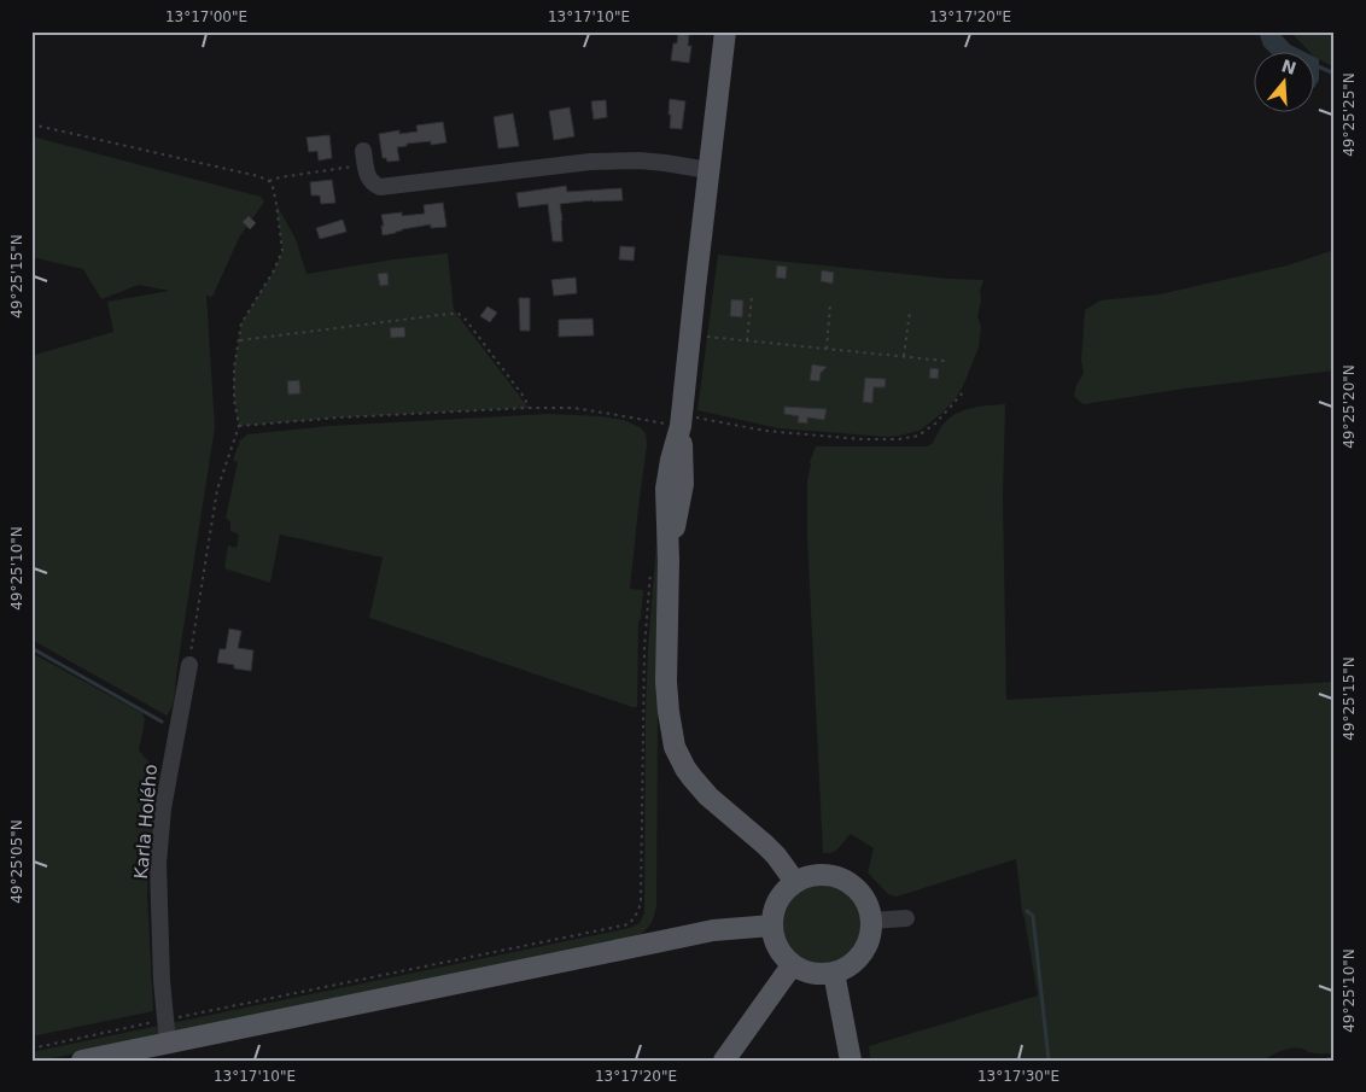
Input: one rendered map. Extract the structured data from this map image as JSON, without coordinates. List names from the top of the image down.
{
  "streets": {
    "street": ["Karla Holého"]
  },
  "north": "top",
  "coordinates": [
    "13°17'00\"E",
    "13°17'10\"E",
    "13°17'20\"E",
    "49°25'25\"N",
    "49°25'15\"N",
    "49°25'20\"N",
    "49°25'10\"N",
    "49°25'05\"N",
    "13°17'30\"E"
  ]
}
